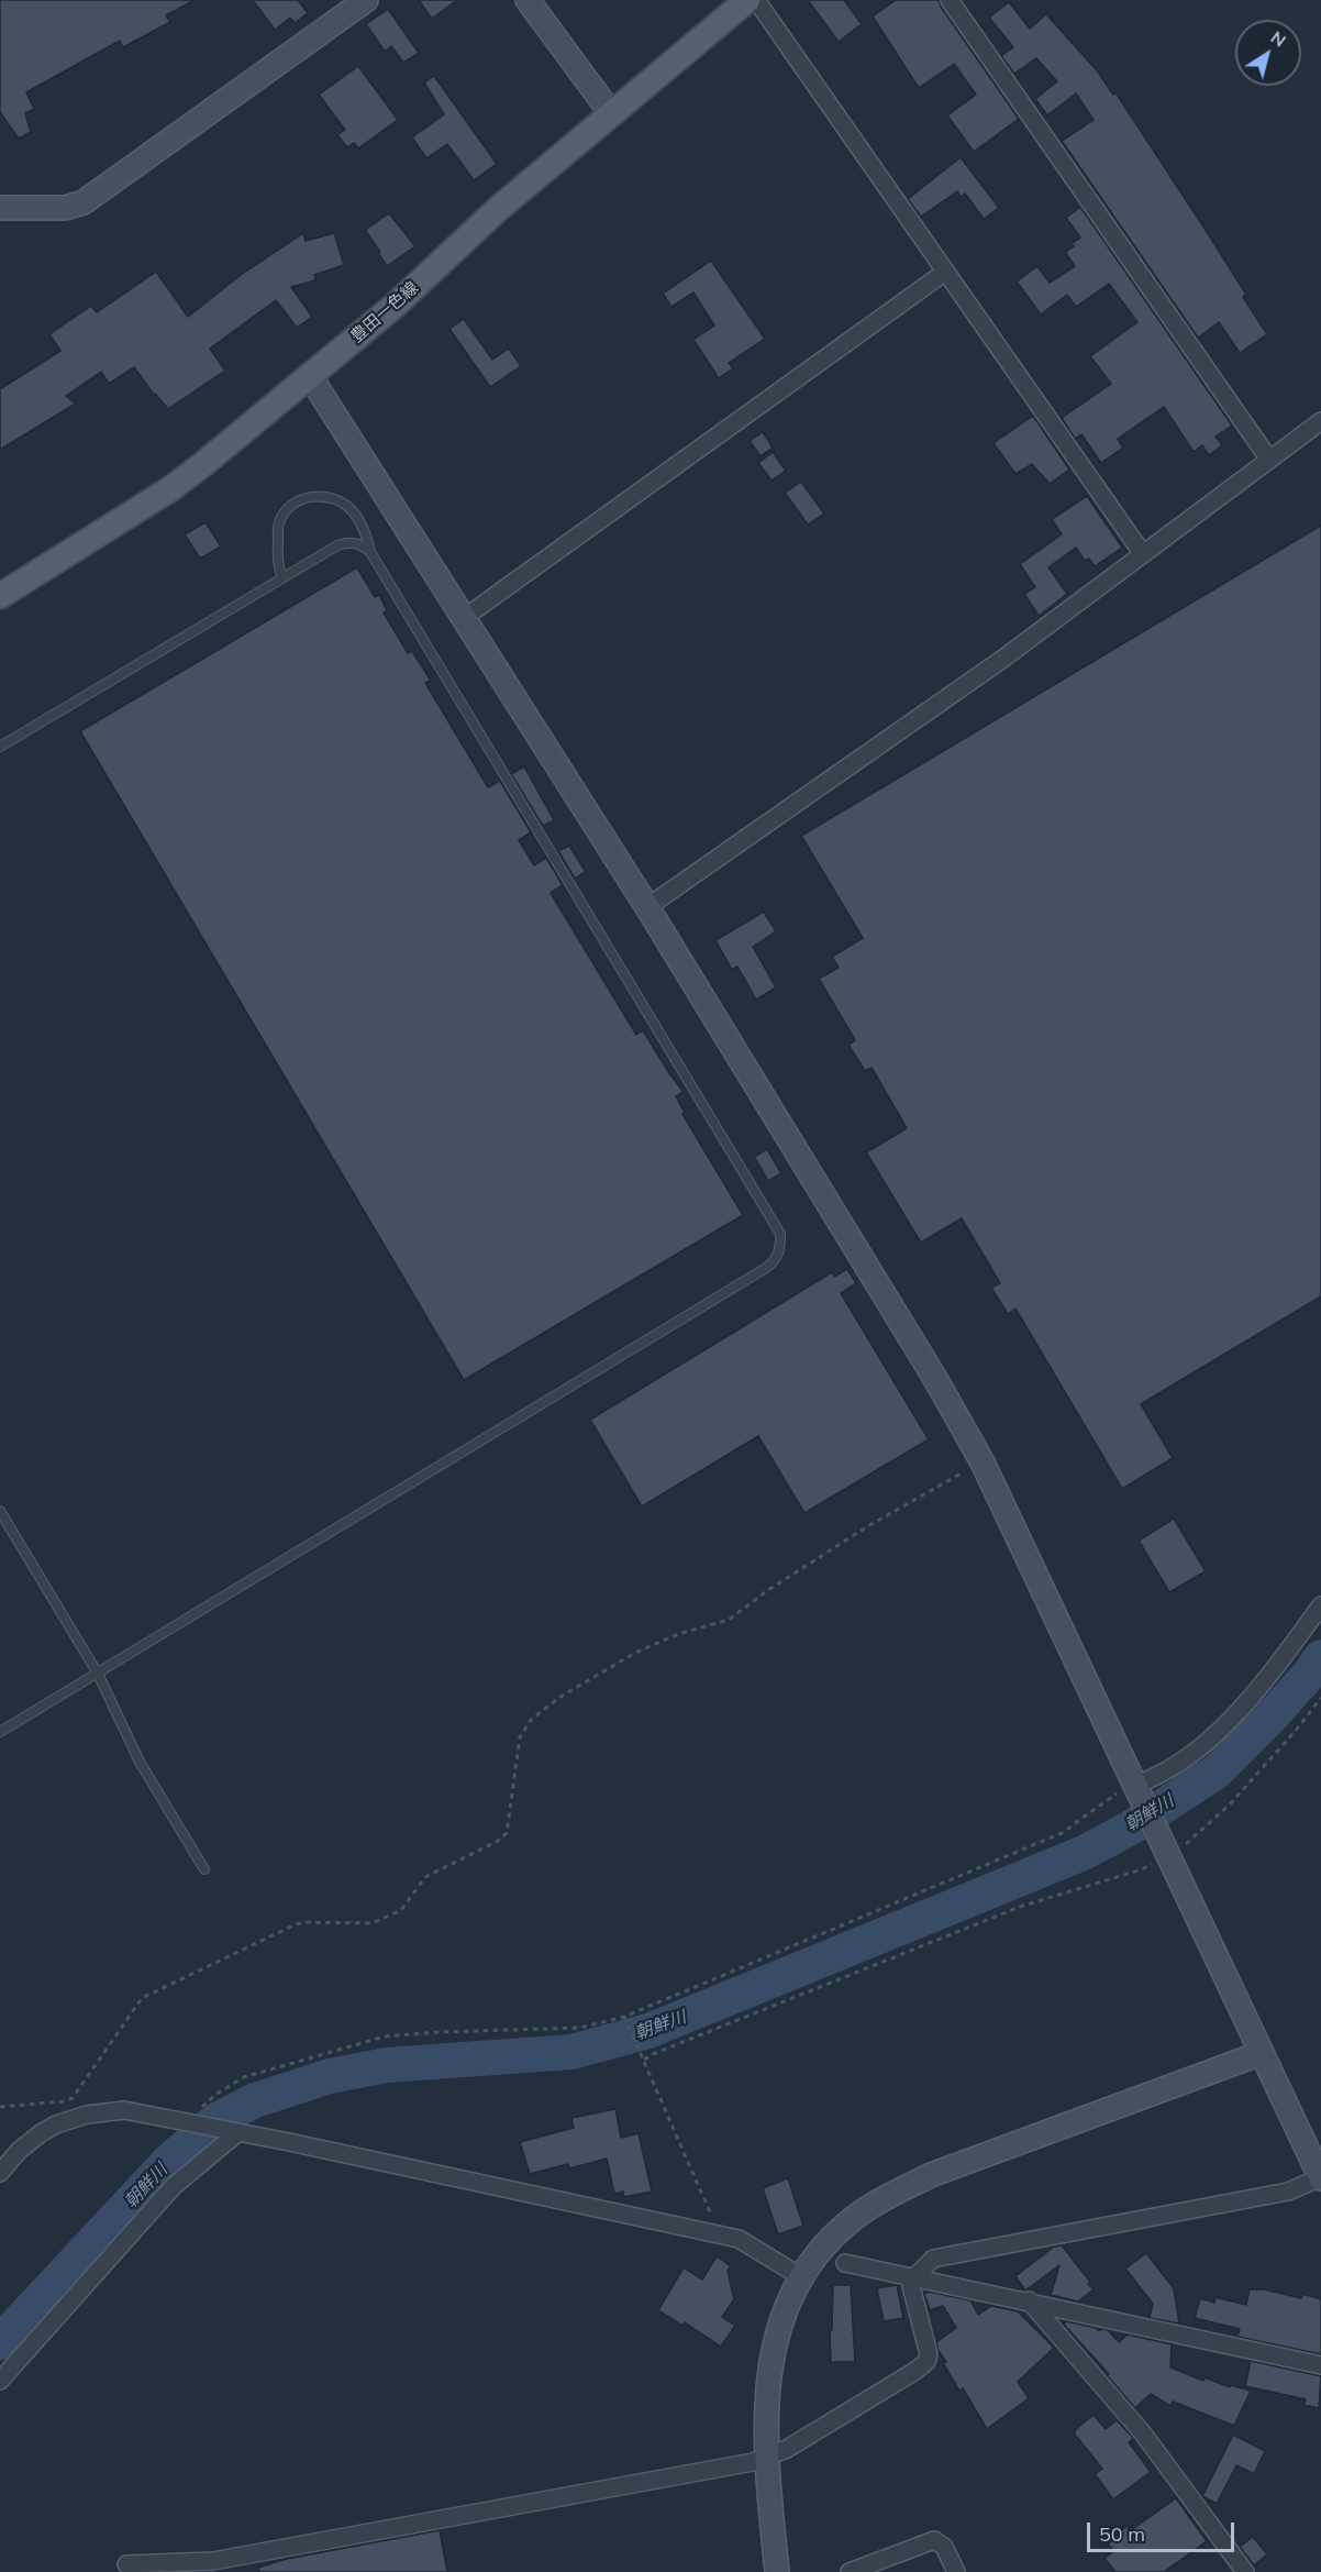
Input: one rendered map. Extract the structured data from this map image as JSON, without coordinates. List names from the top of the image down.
{
  "streets": {
    "main road": ["豊田一色線"]
  },
  "water": ["朝鮮川"],
  "scale_bar": "50 m",
  "north": "top right"
}
